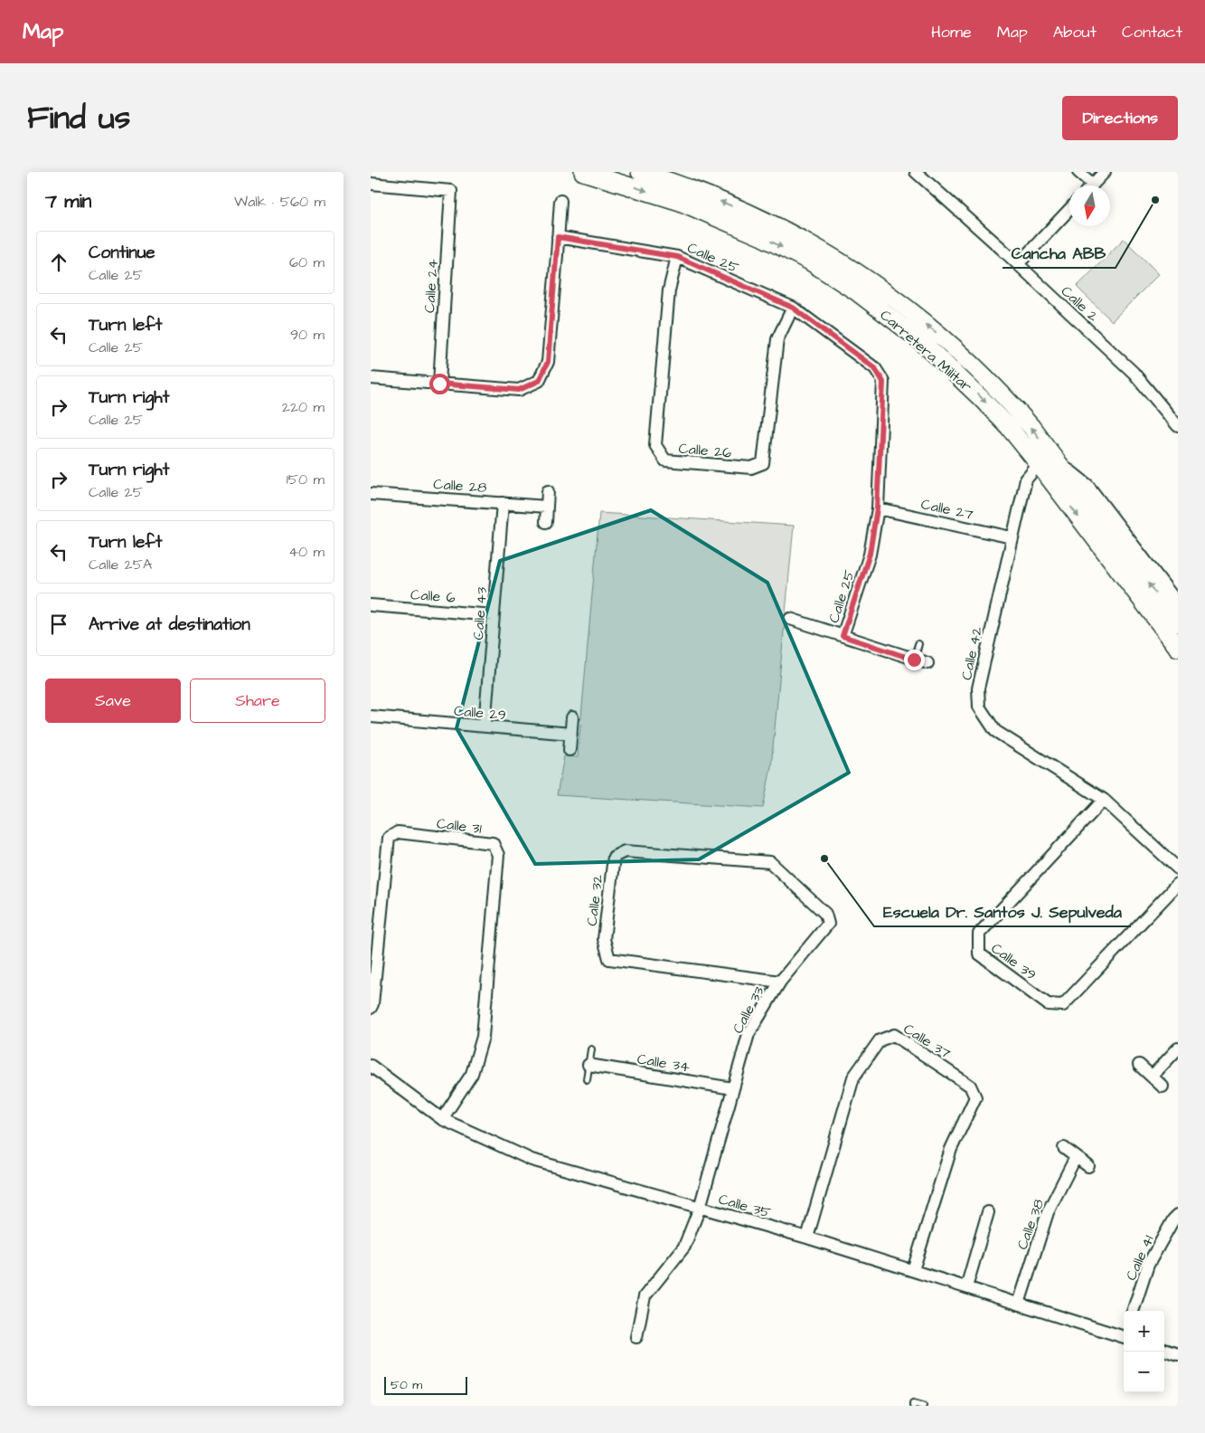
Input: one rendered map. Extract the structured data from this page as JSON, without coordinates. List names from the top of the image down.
{
  "streets": {
    "main road": ["Carretera Militar"],
    "street": [
      "Calle 25",
      "Calle 24",
      "Calle 2",
      "Calle 26",
      "Calle 28",
      "Calle 27",
      "Calle 6",
      "Calle 43",
      "Calle 42",
      "Calle 29",
      "Calle 31",
      "Calle 32",
      "Calle 39",
      "Calle 33",
      "Calle 37",
      "Calle 34",
      "Calle 35",
      "Calle 38",
      "Calle 41"
    ]
  },
  "crossings": [
    ["Calle 25", "Calle 26"],
    ["Calle 25", "Calle 27"],
    ["Carretera Militar", "Calle 42"],
    ["Calle 28", "Calle 43"],
    ["Calle 27", "Calle 42"],
    ["Calle 6", "Calle 43"],
    ["Calle 43", "Calle 29"],
    ["Calle 42", "Calle 39"],
    ["Calle 31", "Calle 35"],
    ["Calle 32", "Calle 33"],
    ["Calle 33", "Calle 34"],
    ["Calle 33", "Calle 35"],
    ["Calle 37", "Calle 35"],
    ["Calle 35", "Calle 38"]
  ],
  "places": ["Cancha ABB", "Escuela Dr. Santos J. Sepulveda"],
  "scale_bar": "50 m",
  "north": "bottom",
  "page": {
    "header": "Map",
    "nav": [
      "Home",
      "Map",
      "About",
      "Contact"
    ],
    "title": "Find us",
    "buttons": [
      "Directions",
      ["Save", "Share"]
    ],
    "heading": ["7 min", "Walk · 560 m"],
    "list": [
      ["Continue", "Calle 25", "60 m"],
      ["Turn left", "Calle 25", "90 m"],
      ["Turn right", "Calle 25", "220 m"],
      ["Turn right", "Calle 25", "150 m"],
      ["Turn left", "Calle 25A", "40 m"],
      "Arrive at destination"
    ],
    "map_buttons": ["+", "−"],
    "scale": "50 m"
  }
}
